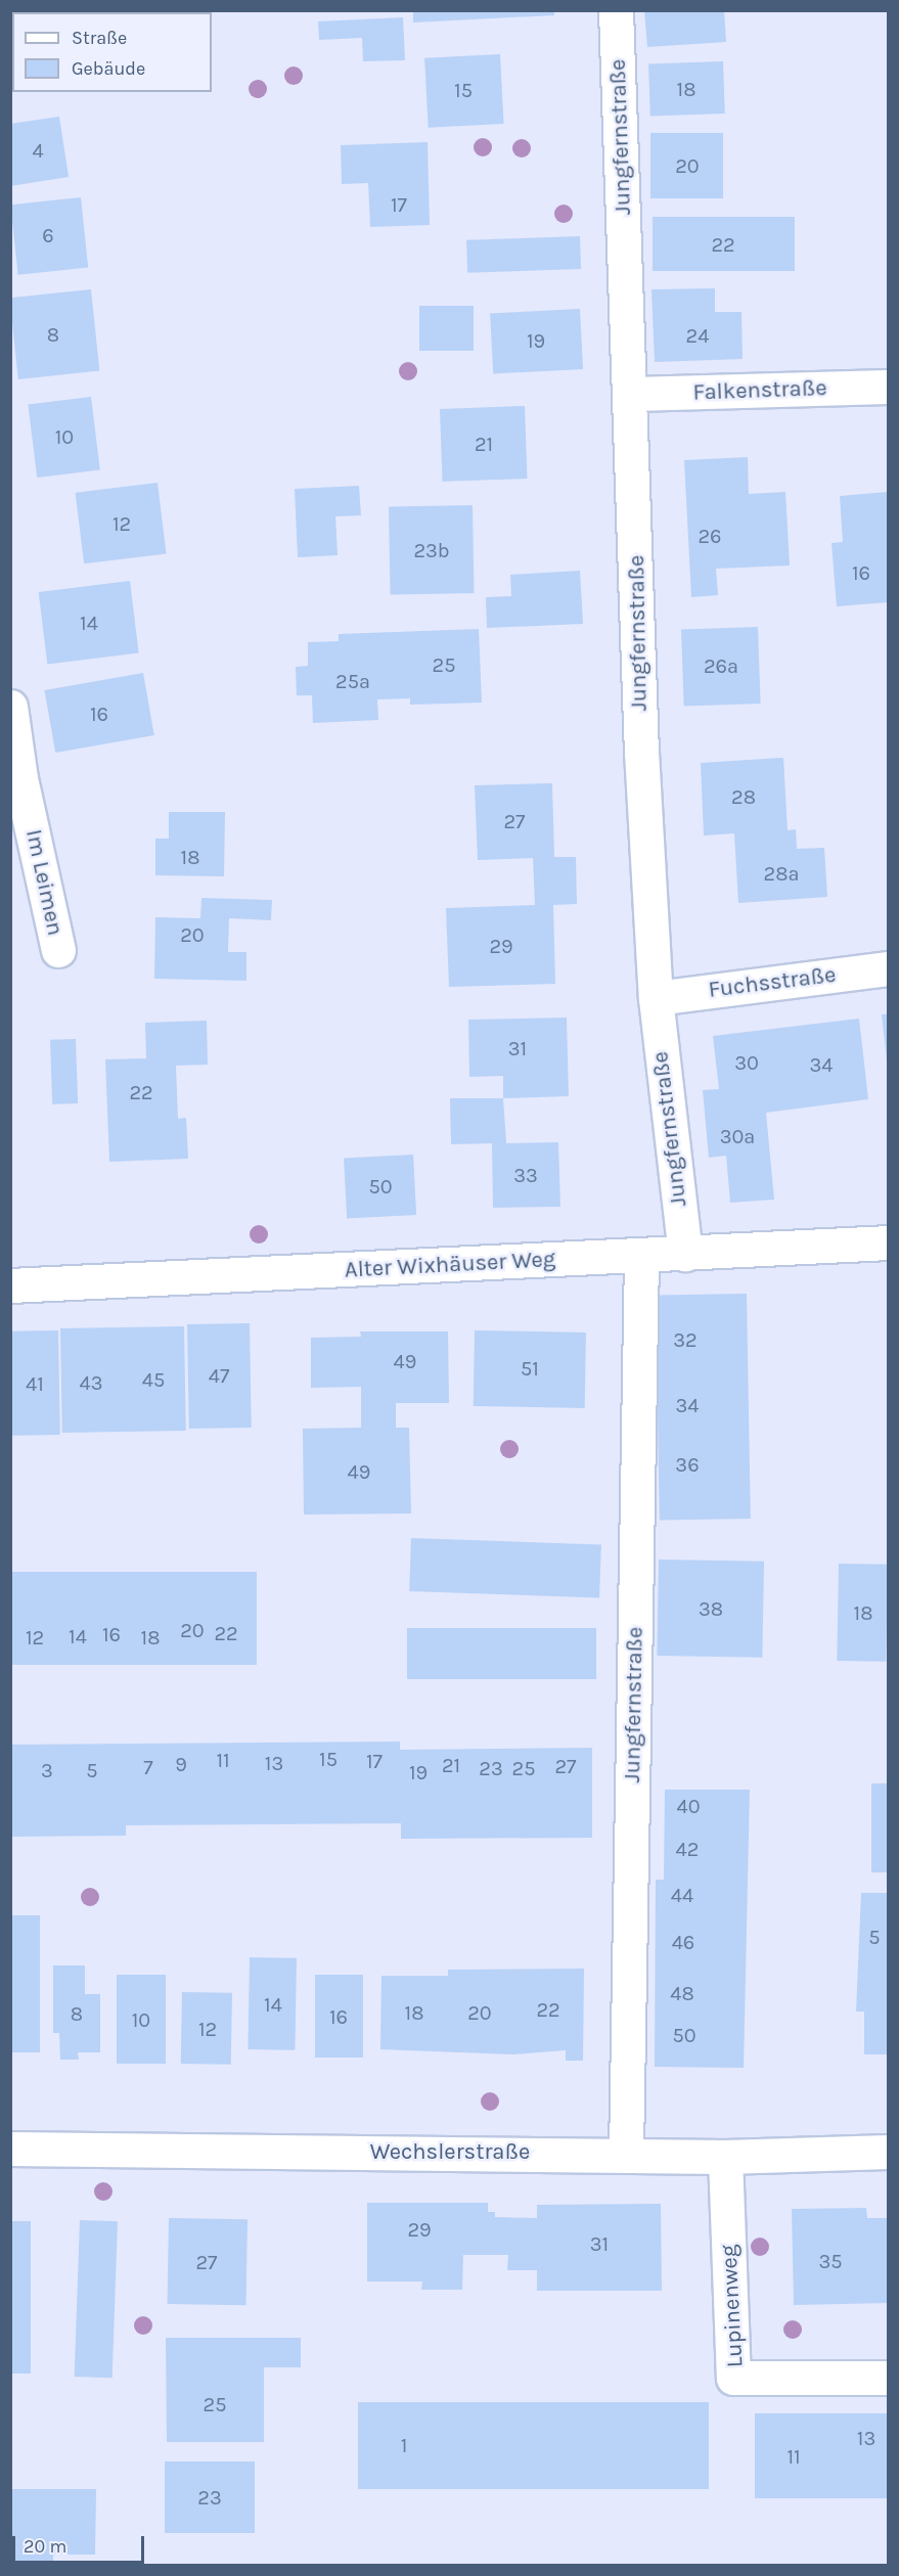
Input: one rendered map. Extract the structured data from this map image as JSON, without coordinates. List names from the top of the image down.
{
  "streets": {
    "street": [
      "Jungfernstraße",
      "Falkenstraße",
      "Im Leimen",
      "Fuchsstraße",
      "Alter Wixhäuser Weg",
      "Wechslerstraße",
      "Lupinenweg"
    ]
  },
  "crossings": [
    ["Jungfernstraße", "Falkenstraße"],
    ["Jungfernstraße", "Fuchsstraße"],
    ["Jungfernstraße", "Alter Wixhäuser Weg"],
    ["Jungfernstraße", "Wechslerstraße"],
    ["Wechslerstraße", "Lupinenweg"]
  ],
  "house_numbers": [
    "18",
    "15",
    "4",
    "20",
    "17",
    "6",
    "22",
    "8",
    "24",
    "19",
    "10",
    "21",
    "12",
    "26",
    "23b",
    "16",
    "14",
    "25",
    "26a",
    "25a",
    "16",
    "28",
    "27",
    "18",
    "28a",
    "20",
    "29",
    "31",
    "30",
    "34",
    "22",
    "30a",
    "33",
    "50",
    "32",
    "49",
    "51",
    "47",
    "45",
    "43",
    "41",
    "34",
    "36",
    "49",
    "38",
    "18",
    "20",
    "22",
    "16",
    "14",
    "12",
    "18",
    "15",
    "11",
    "17",
    "13",
    "9",
    "21",
    "27",
    "7",
    "23",
    "25",
    "3",
    "5",
    "19",
    "40",
    "42",
    "44",
    "5",
    "46",
    "48",
    "14",
    "22",
    "18",
    "20",
    "8",
    "16",
    "10",
    "12",
    "50",
    "29",
    "31",
    "35",
    "27",
    "25",
    "13",
    "1",
    "11",
    "23"
  ],
  "legend": ["Straße", "Gebäude"],
  "scale_bar": "20 m"
}
